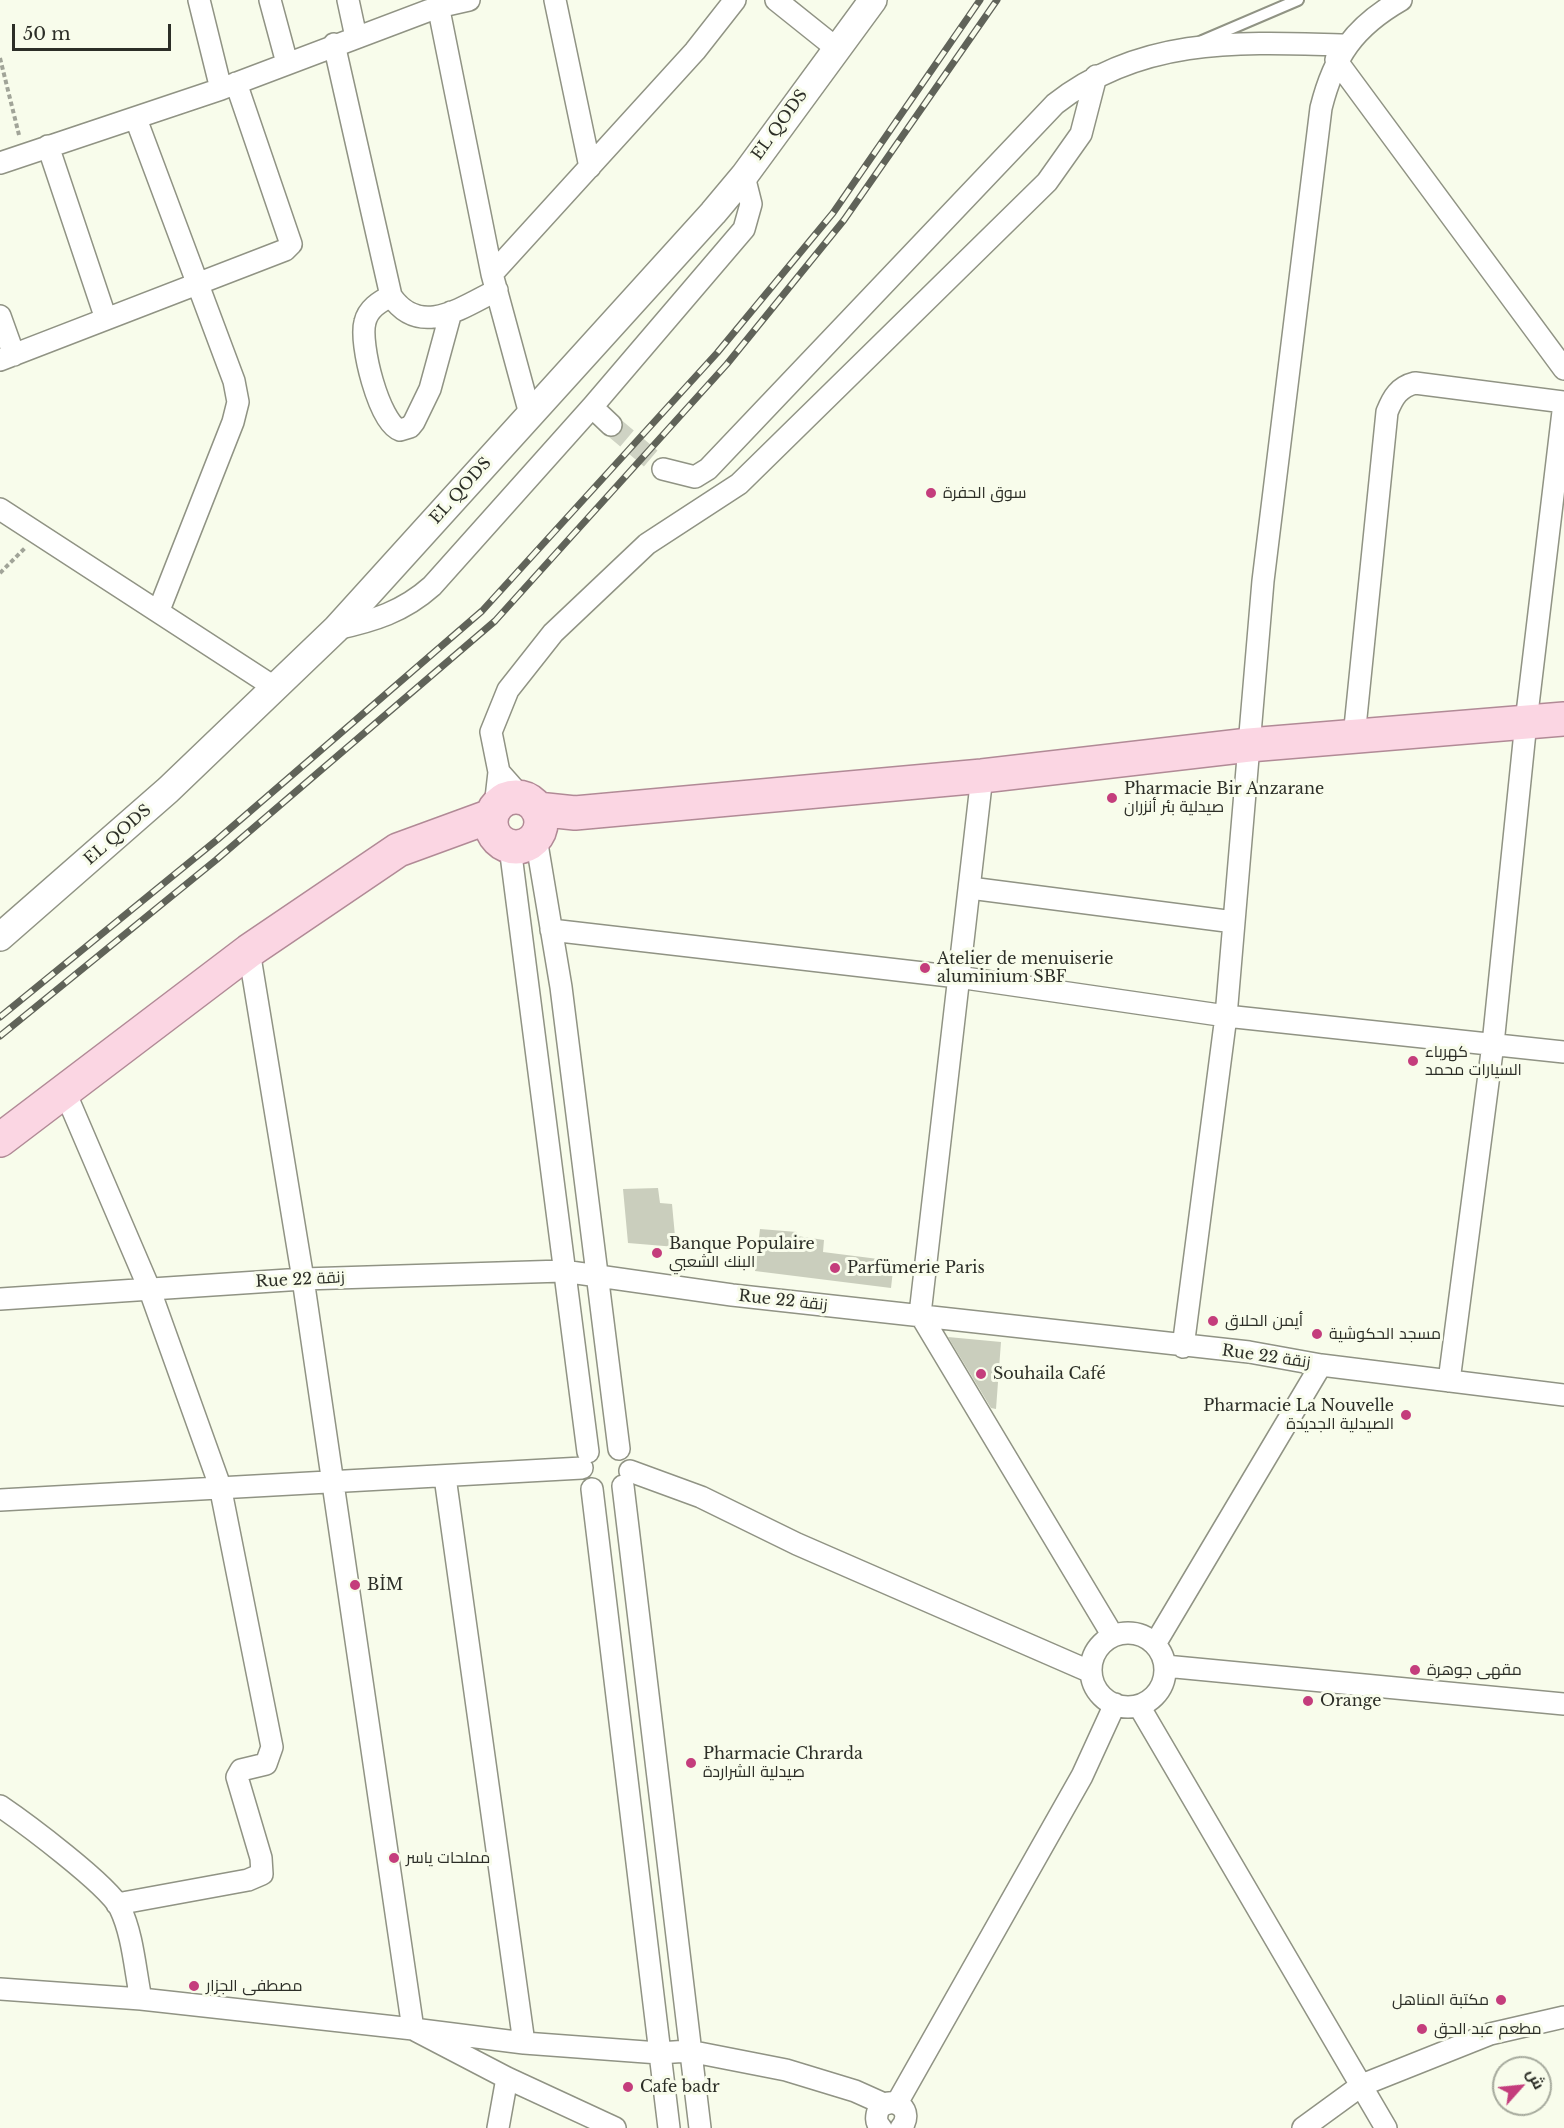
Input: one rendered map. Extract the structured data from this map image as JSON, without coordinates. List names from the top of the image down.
{
  "streets": {
    "street": ["EL QODS", "Rue 22 زنقة"]
  },
  "places": [
    "سوق الحفرة",
    "Pharmacie Bir Anzarane صيدلية بئر أنزران",
    "Atelier de menuiserie aluminium SBF",
    "كهرباء السيارات محمد",
    "Banque Populaire البنك الشعبي",
    "Parfümerie Paris",
    "أيمن الحلاق",
    "مسجد الحكوشية",
    "Souhaila Café",
    "Pharmacie La Nouvelle الصيدلية الجديدة",
    "BİM",
    "مقهى جوهرة",
    "Orange",
    "Pharmacie Chrarda صيدلية الشراردة",
    "مملحات ياسر",
    "مصطفى الجزار",
    "مكتبة المناهل",
    "مطعم عبد الحق",
    "Cafe badr"
  ],
  "scale_bar": "50 m",
  "north": "top right"
}
